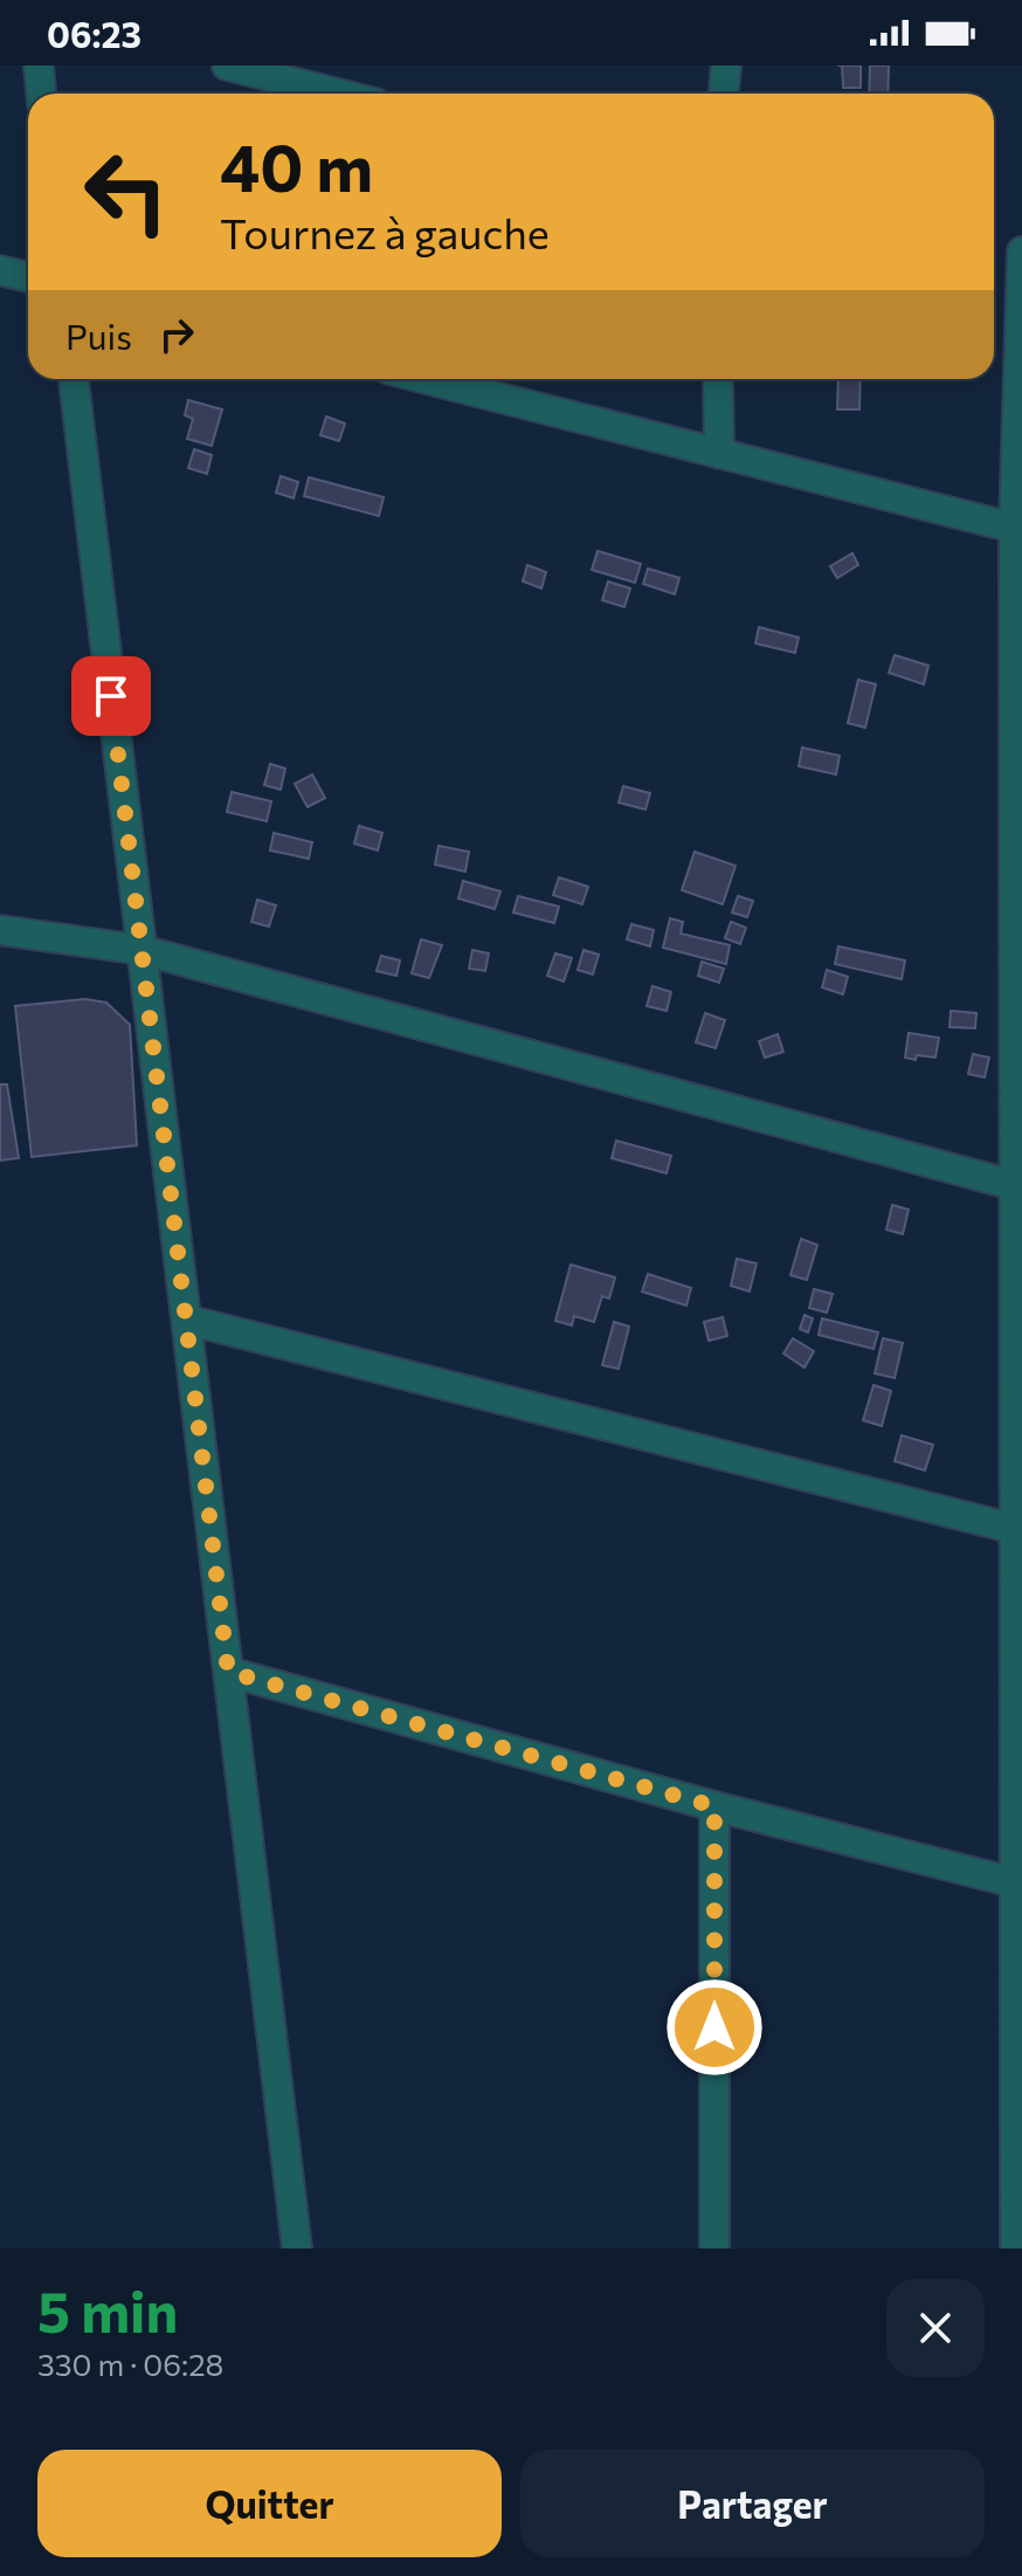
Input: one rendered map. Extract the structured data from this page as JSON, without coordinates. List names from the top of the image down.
{
  "page": {
    "status": "06:23",
    "turn": ["40 m", "Tournez à gauche"],
    "then": "Puis",
    "heading": ["5 min", "330 m · 06:28"],
    "buttons": ["Quitter", "Partager"]
  }
}
